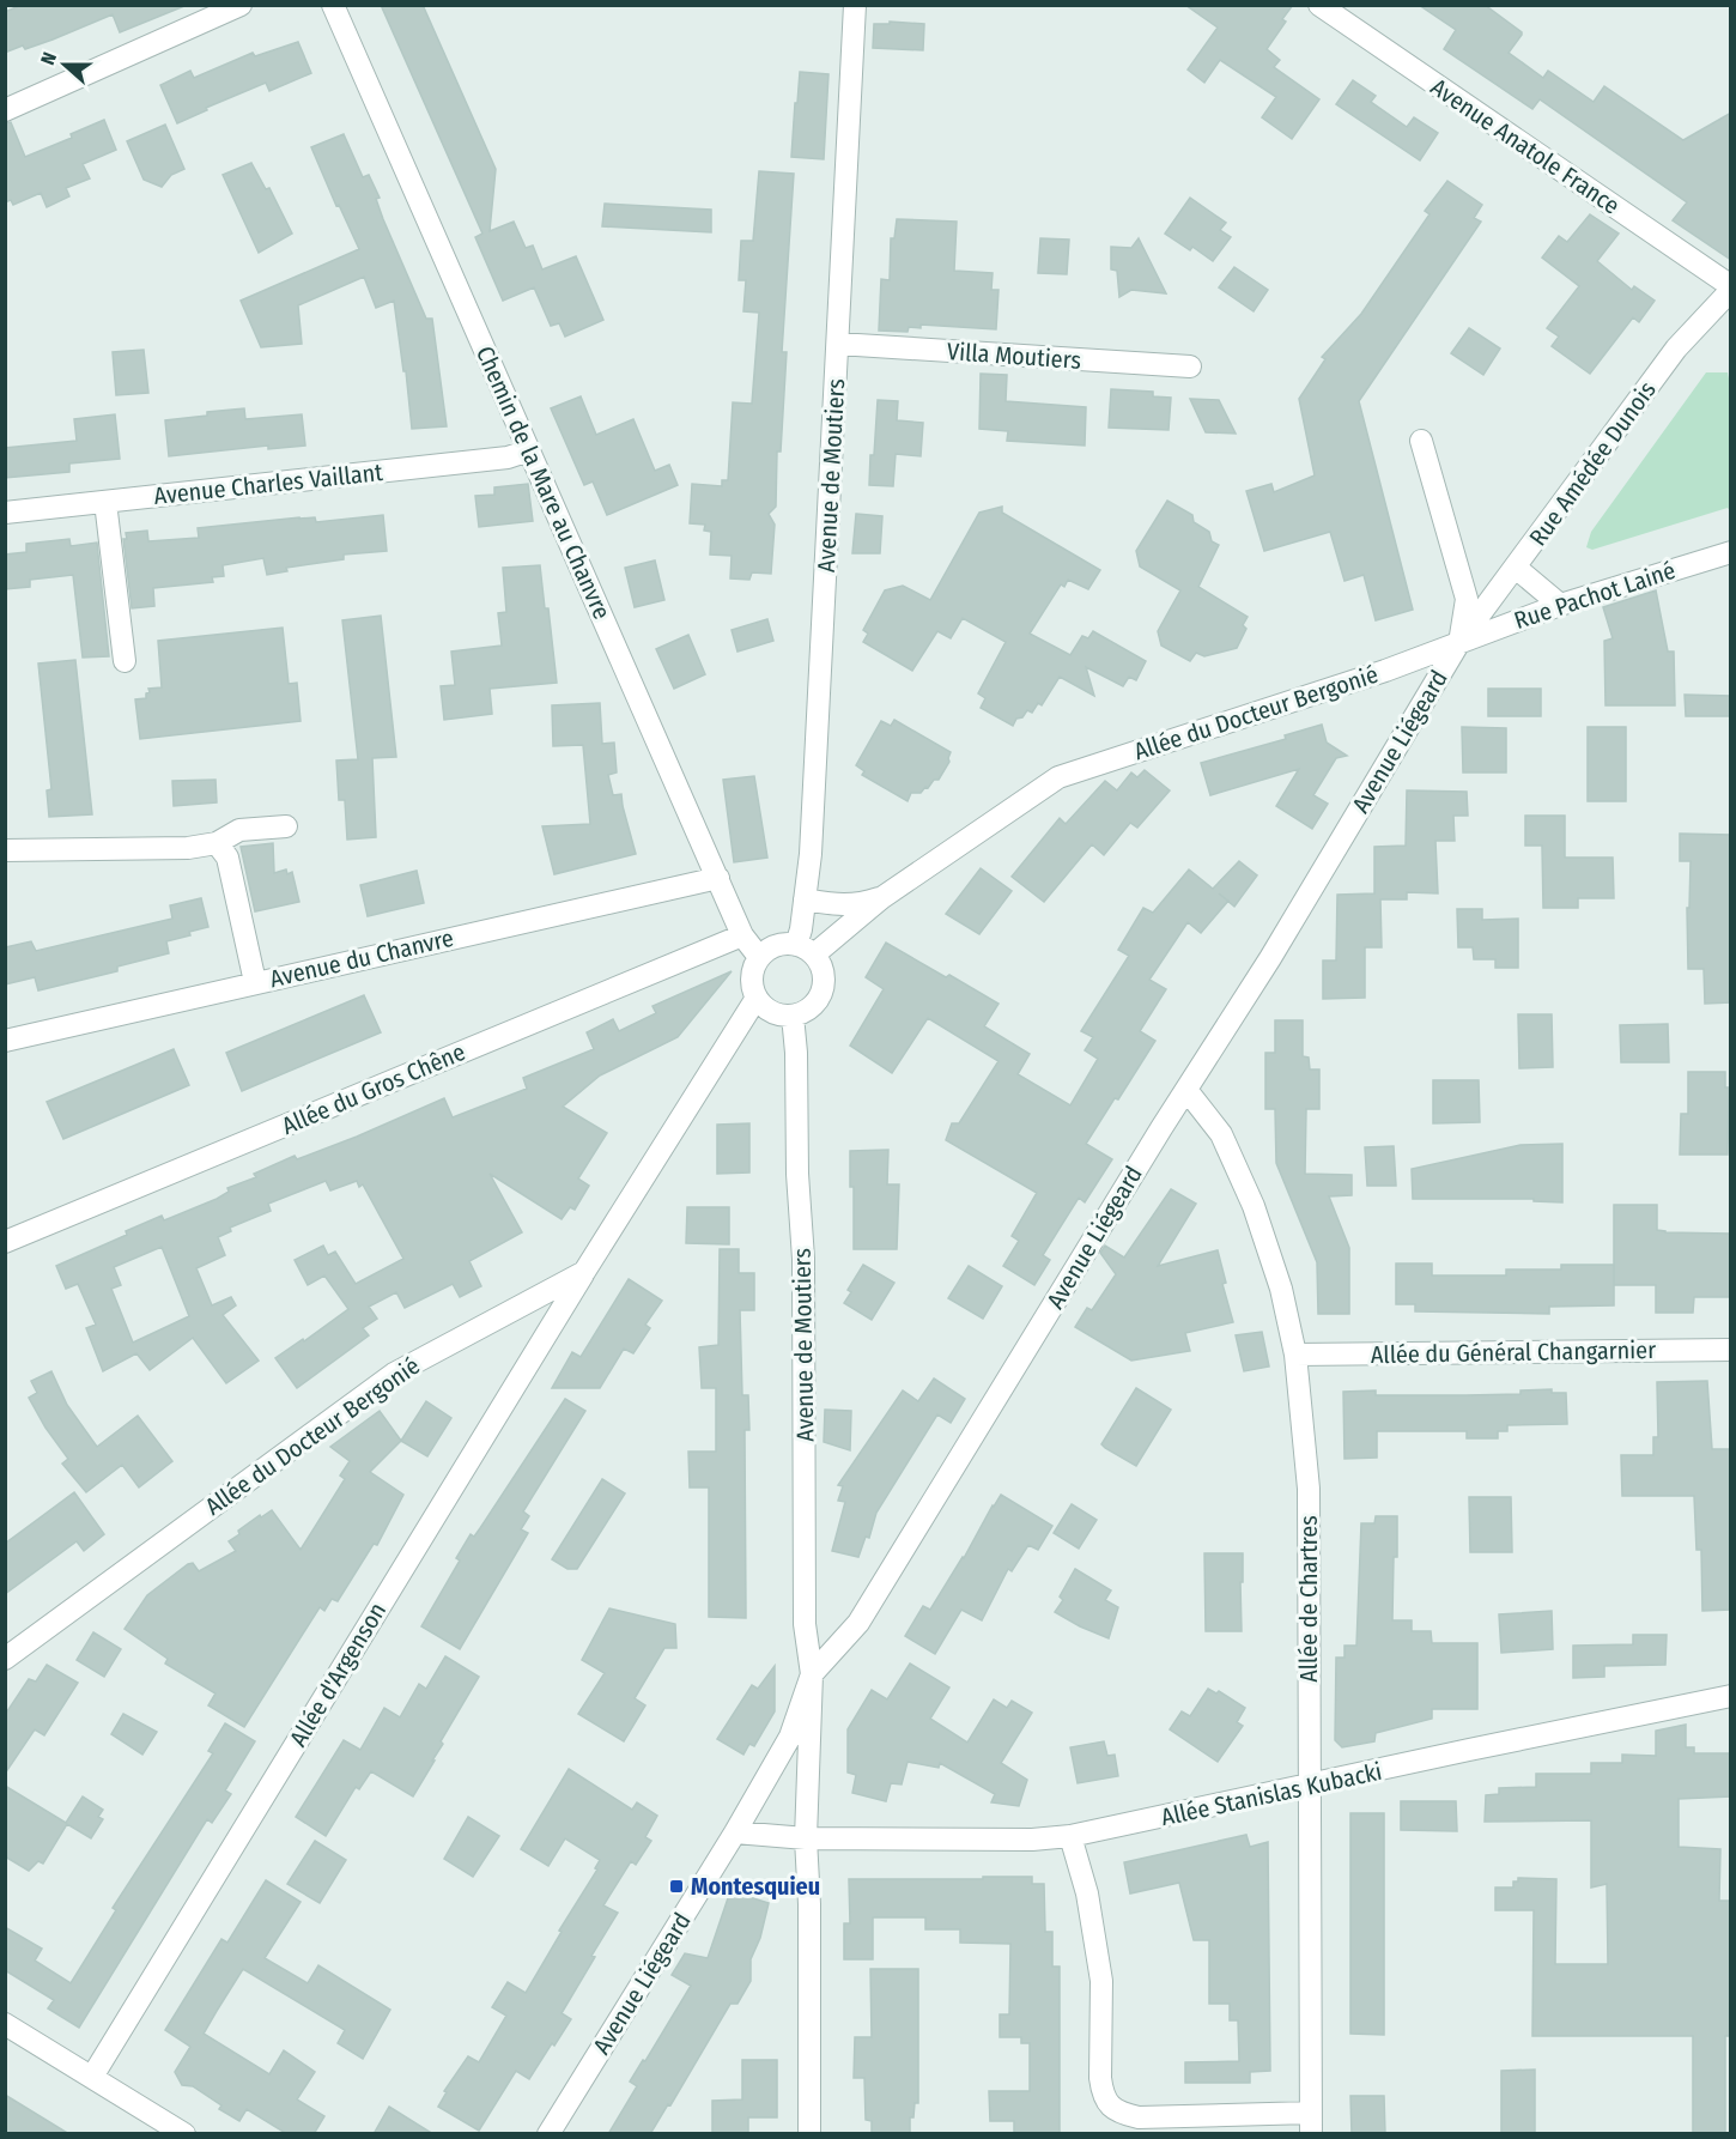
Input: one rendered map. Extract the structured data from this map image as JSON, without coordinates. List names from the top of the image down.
{
  "streets": {
    "street": [
      "Avenue Anatole France",
      "Villa Moutiers",
      "Rue Amédée Dunois",
      "Avenue de Moutiers",
      "Chemin de la Mare au Chanvre",
      "Avenue Charles Vaillant",
      "Rue Pachot Lainé",
      "Allée du Docteur Bergonié",
      "Avenue Liégeard",
      "Avenue du Chanvre",
      "Allée du Gros Chêne",
      "Allée du Général Changarnier",
      "Allée de Chartres",
      "Allée d'Argenson",
      "Allée Stanislas Kubacki"
    ]
  },
  "crossings": [
    ["Avenue Anatole France", "Rue Amédée Dunois"],
    ["Villa Moutiers", "Avenue de Moutiers"],
    ["Rue Amédée Dunois", "Rue Pachot Lainé"],
    ["Rue Amédée Dunois", "Allée du Docteur Bergonié"],
    ["Rue Amédée Dunois", "Avenue Liégeard"],
    ["Avenue de Moutiers", "Chemin de la Mare au Chanvre"],
    ["Avenue de Moutiers", "Allée du Docteur Bergonié"],
    ["Avenue de Moutiers", "Avenue Liégeard"],
    ["Avenue de Moutiers", "Allée Stanislas Kubacki"],
    ["Chemin de la Mare au Chanvre", "Avenue Charles Vaillant"],
    ["Chemin de la Mare au Chanvre", "Allée du Docteur Bergonié"],
    ["Chemin de la Mare au Chanvre", "Avenue du Chanvre"],
    ["Chemin de la Mare au Chanvre", "Allée du Gros Chêne"],
    ["Rue Pachot Lainé", "Allée du Docteur Bergonié"],
    ["Rue Pachot Lainé", "Avenue Liégeard"],
    ["Allée du Docteur Bergonié", "Avenue Liégeard"],
    ["Allée du Docteur Bergonié", "Allée d'Argenson"],
    ["Avenue Liégeard", "Allée de Chartres"],
    ["Allée du Général Changarnier", "Allée de Chartres"],
    ["Allée de Chartres", "Allée Stanislas Kubacki"]
  ],
  "places": {
    "transit": ["Montesquieu"]
  },
  "north": "left"
}
